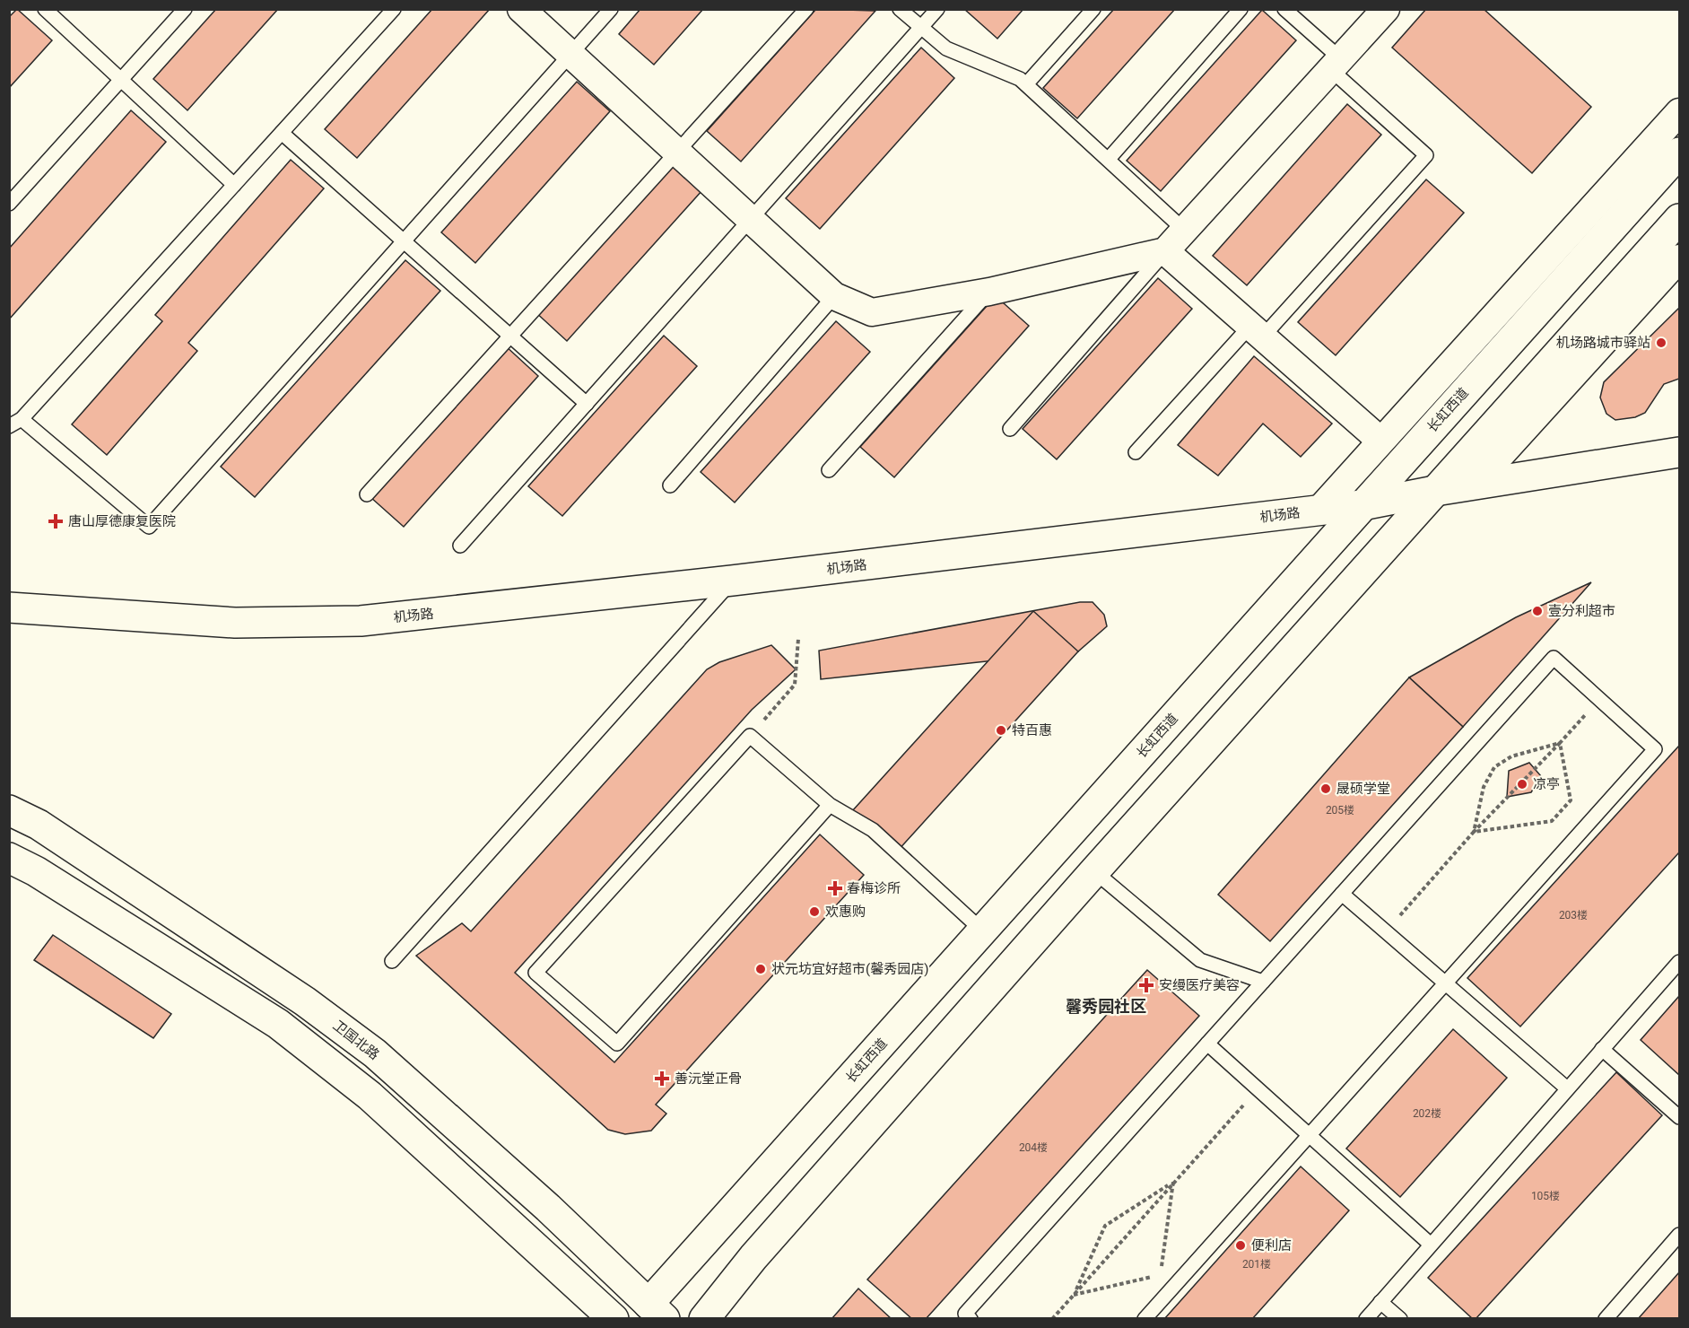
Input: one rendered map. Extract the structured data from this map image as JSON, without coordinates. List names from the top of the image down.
{
  "streets": {
    "street": ["长虹西道", "机场路", "卫国北路"]
  },
  "crossings": [
    ["长虹西道", "机场路"],
    ["长虹西道", "卫国北路"]
  ],
  "districts": ["馨秀园社区"],
  "places": {
    "other": [
      "机场路城市驿站",
      "壹分利超市",
      "特百惠",
      "凉亭",
      "晟硕学堂",
      "欢惠购",
      "状元坊宜好超市(馨秀园店)",
      "便利店"
    ],
    "health": [
      "唐山厚德康复医院",
      "春梅诊所",
      "安缦医疗美容",
      "善沅堂正骨"
    ]
  },
  "house_numbers": [
    "205楼",
    "203楼",
    "202楼",
    "204楼",
    "105楼",
    "201楼"
  ]
}
